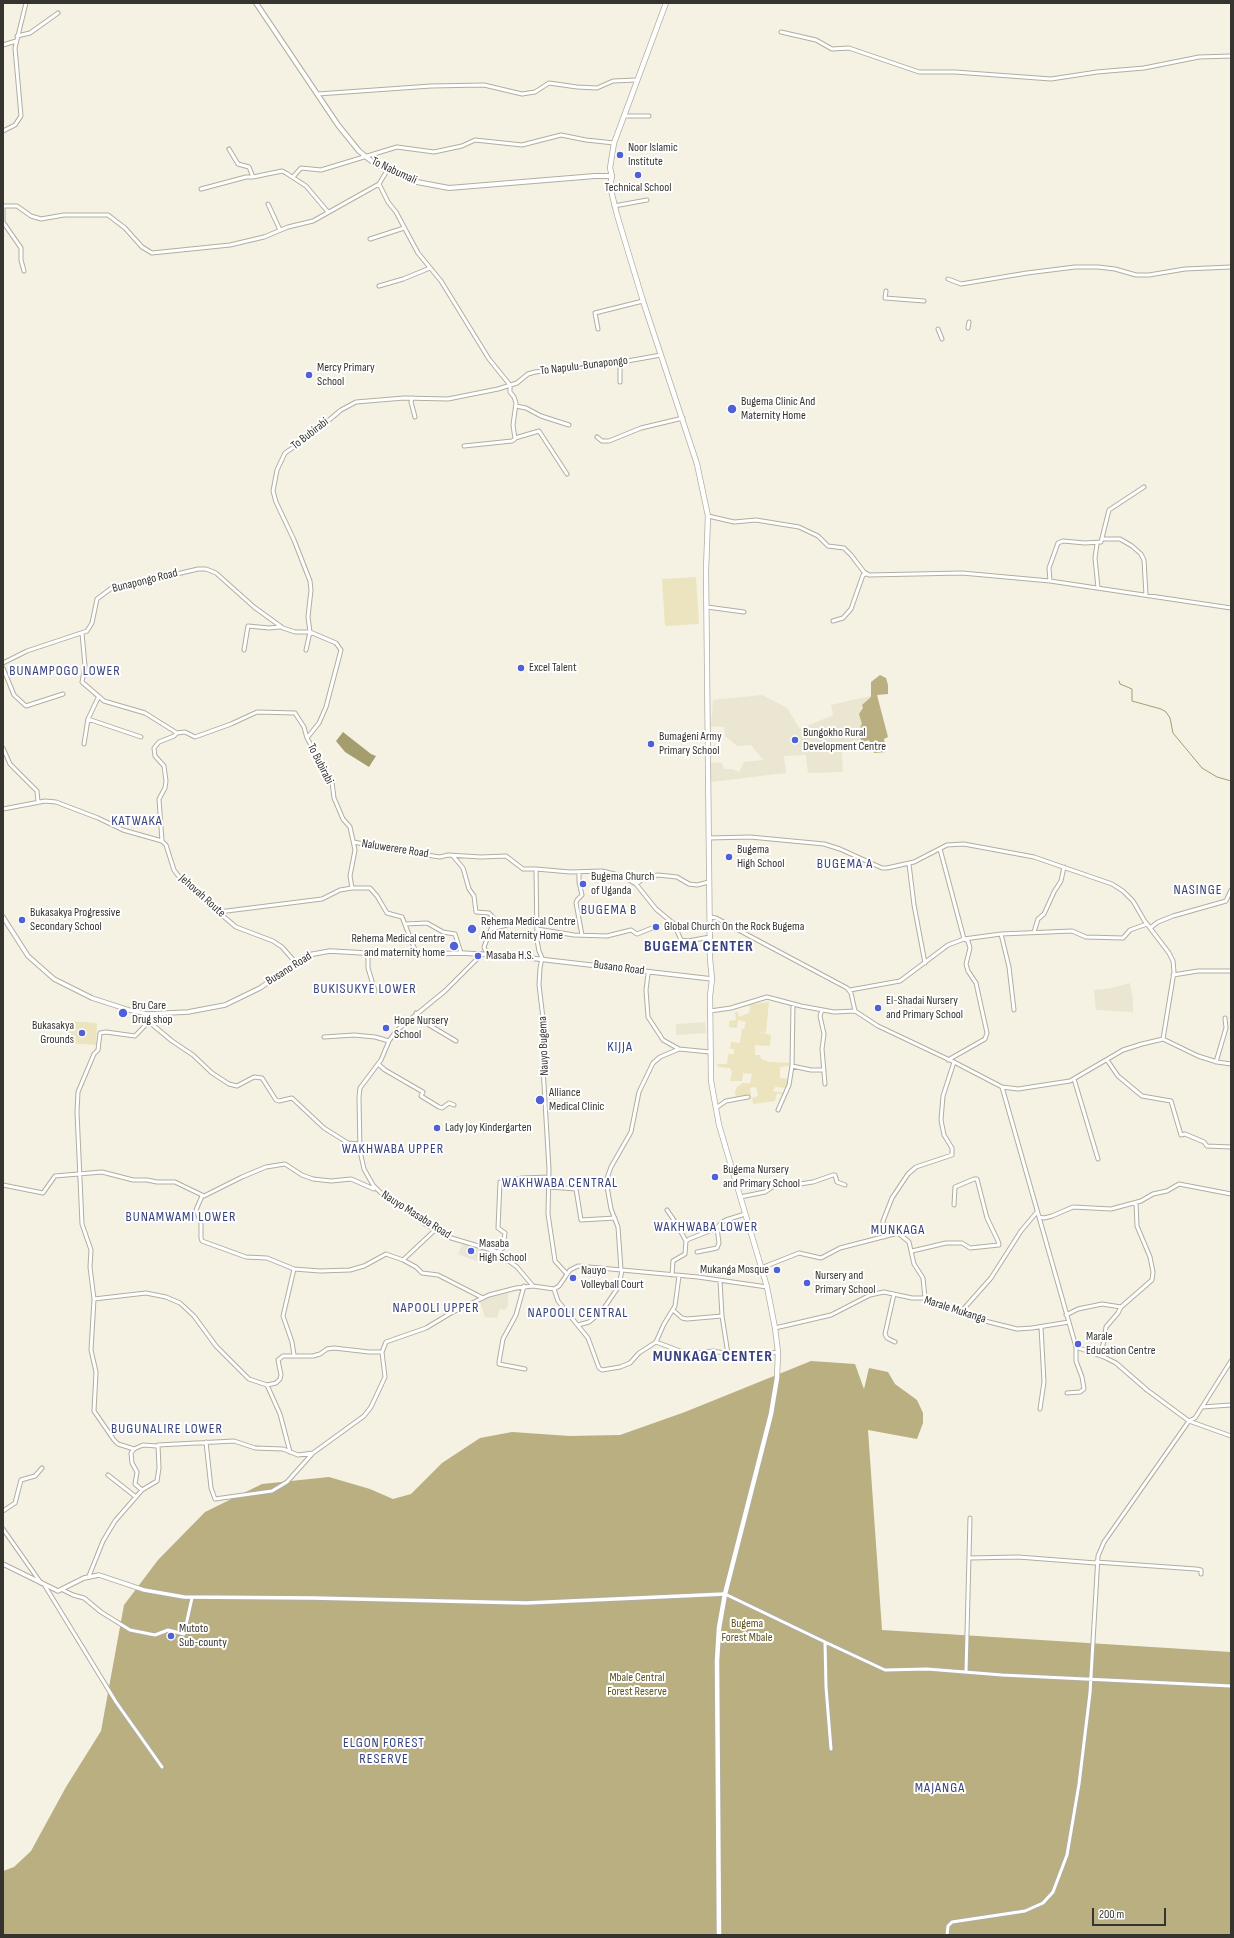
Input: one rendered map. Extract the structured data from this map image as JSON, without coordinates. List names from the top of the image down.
{
  "streets": {
    "main road": ["To Nabumali"],
    "street": [
      "To Napulu-Bunapongo",
      "To Bubirabi",
      "Bunapongo Road",
      "Naluwerere Road",
      "Jehovah Route",
      "Busano Road",
      "Nauyo Bugema",
      "Nauyo Masaba Road",
      "Marale Mukanga"
    ]
  },
  "crossings": [
    ["To Napulu-Bunapongo", "To Bubirabi"],
    ["To Bubirabi", "Bunapongo Road"],
    ["To Bubirabi", "Naluwerere Road"],
    ["Naluwerere Road", "Nauyo Bugema"],
    ["Jehovah Route", "Busano Road"],
    ["Busano Road", "Nauyo Bugema"],
    ["Busano Road", "Nauyo Masaba Road"]
  ],
  "districts": [
    "BUNAMPOGO LOWER",
    "KATWAKA",
    "BUGEMA A",
    "NASINGE",
    "BUGEMA B",
    "BUGEMA CENTER",
    "BUKISUKYE LOWER",
    "KIJJA",
    "WAKHWABA UPPER",
    "WAKHWABA CENTRAL",
    "BUNAMWAMI LOWER",
    "WAKHWABA LOWER",
    "MUNKAGA",
    "NAPOOLI UPPER",
    "NAPOOLI CENTRAL",
    "MUNKAGA CENTER",
    "BUGUNALIRE LOWER",
    "ELGON FOREST RESERVE",
    "MAJANGA"
  ],
  "parks": ["Bugema Forest Mbale", "Mbale Central Forest Reserve"],
  "places": [
    "Noor Islamic Institute",
    "Technical School",
    "Mercy Primary School",
    "Bugema Clinic And Maternity Home",
    "Excel Talent",
    "Bungokho Rural Development Centre",
    "Bumageni Army Primary School",
    "Bugema High School",
    "Bugema Church of Uganda",
    "Bukasakya Progressive Secondary School",
    "Global Church On the Rock Bugema",
    "Rehema Medical Centre And Maternity Home",
    "Rehema Medical centre and maternity home",
    "Masaba H.S.",
    "El-Shadai Nursery and Primary School",
    "Bru Care Drug shop",
    "Hope Nursery School",
    "Bukasakya Grounds",
    "Alliance Medical Clinic",
    "Lady Joy Kindergarten",
    "Bugema Nursery and Primary School",
    "Masaba High School",
    "Mukanga Mosque",
    "Nauyo Volleyball Court",
    "Nursery and Primary School",
    "Marale Education Centre",
    "Mutoto Sub-county"
  ],
  "scale_bar": "200 m"
}
